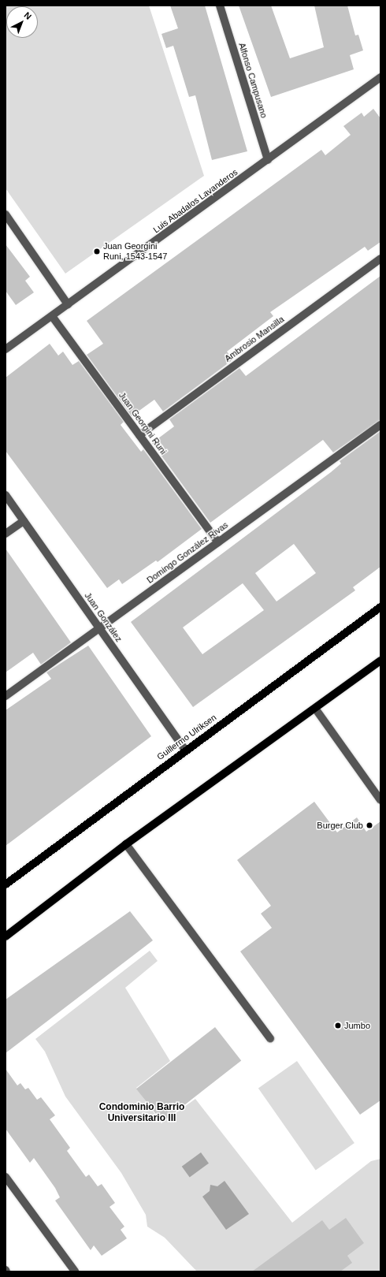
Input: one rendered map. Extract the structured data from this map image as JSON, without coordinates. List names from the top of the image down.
{
  "streets": {
    "main road": ["Guillermo Ulriksen"],
    "street": [
      "Alfonso Campusano",
      "Luis Abadalos Lavanderos",
      "Ambrosio Mansilla",
      "Juan Georgini Runi",
      "Domingo González Rivas",
      "Juan González"
    ]
  },
  "crossings": [
    ["Alfonso Campusano", "Luis Abadalos Lavanderos"],
    ["Luis Abadalos Lavanderos", "Juan Georgini Runi"],
    ["Ambrosio Mansilla", "Juan Georgini Runi"],
    ["Juan Georgini Runi", "Domingo González Rivas"],
    ["Domingo González Rivas", "Juan González"],
    ["Juan González", "Guillermo Ulriksen"]
  ],
  "districts": ["Condominio Barrio Universitario III"],
  "places": ["Juan Georgini Runi, 1543-1547", "Burger Club", "Jumbo"],
  "north": "top right"
}
